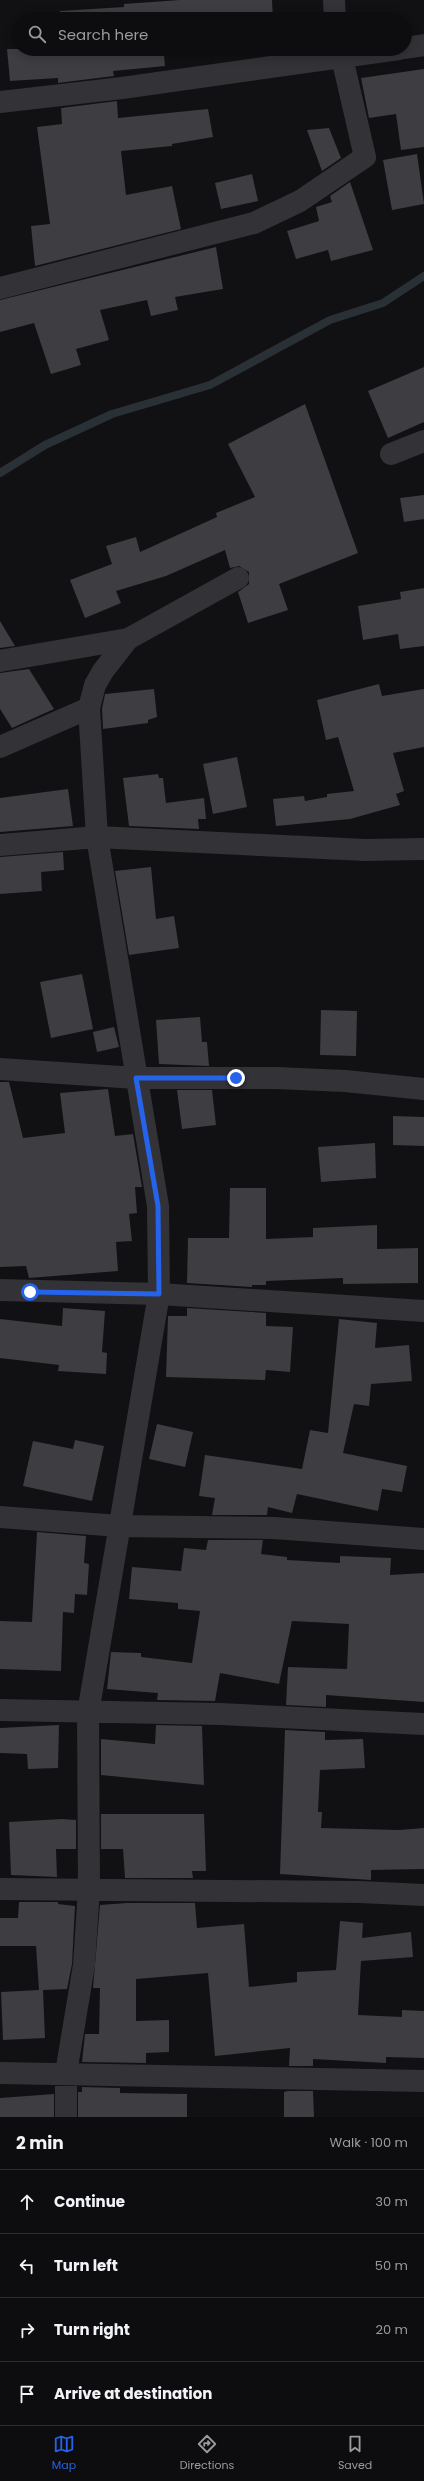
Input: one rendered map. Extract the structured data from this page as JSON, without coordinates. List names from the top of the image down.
{
  "page": {
    "search": "Search here",
    "heading": ["2 min", "Walk · 100 m"],
    "list": [
      ["Continue", "30 m"],
      ["Turn left", "50 m"],
      ["Turn right", "20 m"],
      "Arrive at destination"
    ],
    "nav": ["Map", "Directions", "Saved"]
  }
}
